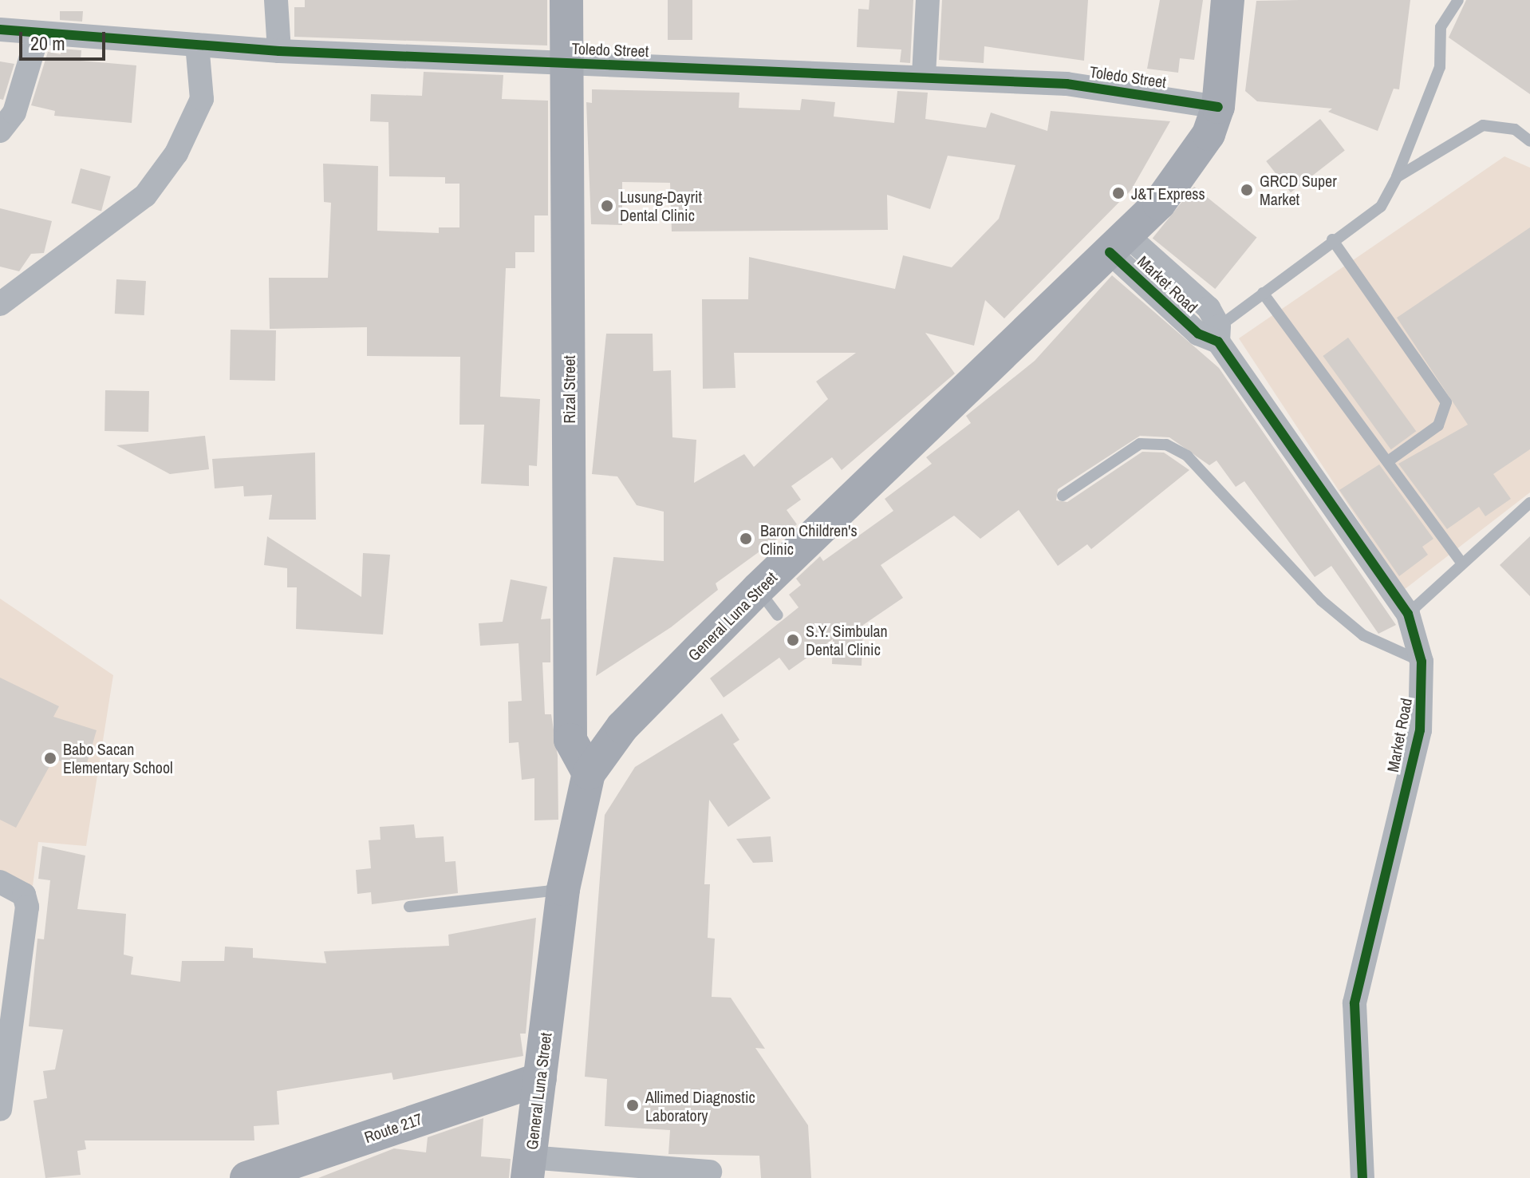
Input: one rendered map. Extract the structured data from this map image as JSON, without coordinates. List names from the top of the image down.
{
  "streets": {
    "main road": ["Rizal Street", "General Luna Street", "Route 217"],
    "street": ["Toledo Street", "Market Road"]
  },
  "crossings": [
    ["Toledo Street", "Rizal Street"],
    ["Toledo Street", "General Luna Street"],
    ["Market Road", "General Luna Street"],
    ["Rizal Street", "General Luna Street"],
    ["General Luna Street", "Route 217"]
  ],
  "places": [
    "GRCD Super Market",
    "J&T Express",
    "Lusung-Dayrit Dental Clinic",
    "Baron Children's Clinic",
    "S.Y. Simbulan Dental Clinic",
    "Babo Sacan Elementary School",
    "Allimed Diagnostic Laboratory"
  ],
  "scale_bar": "20 m"
}
